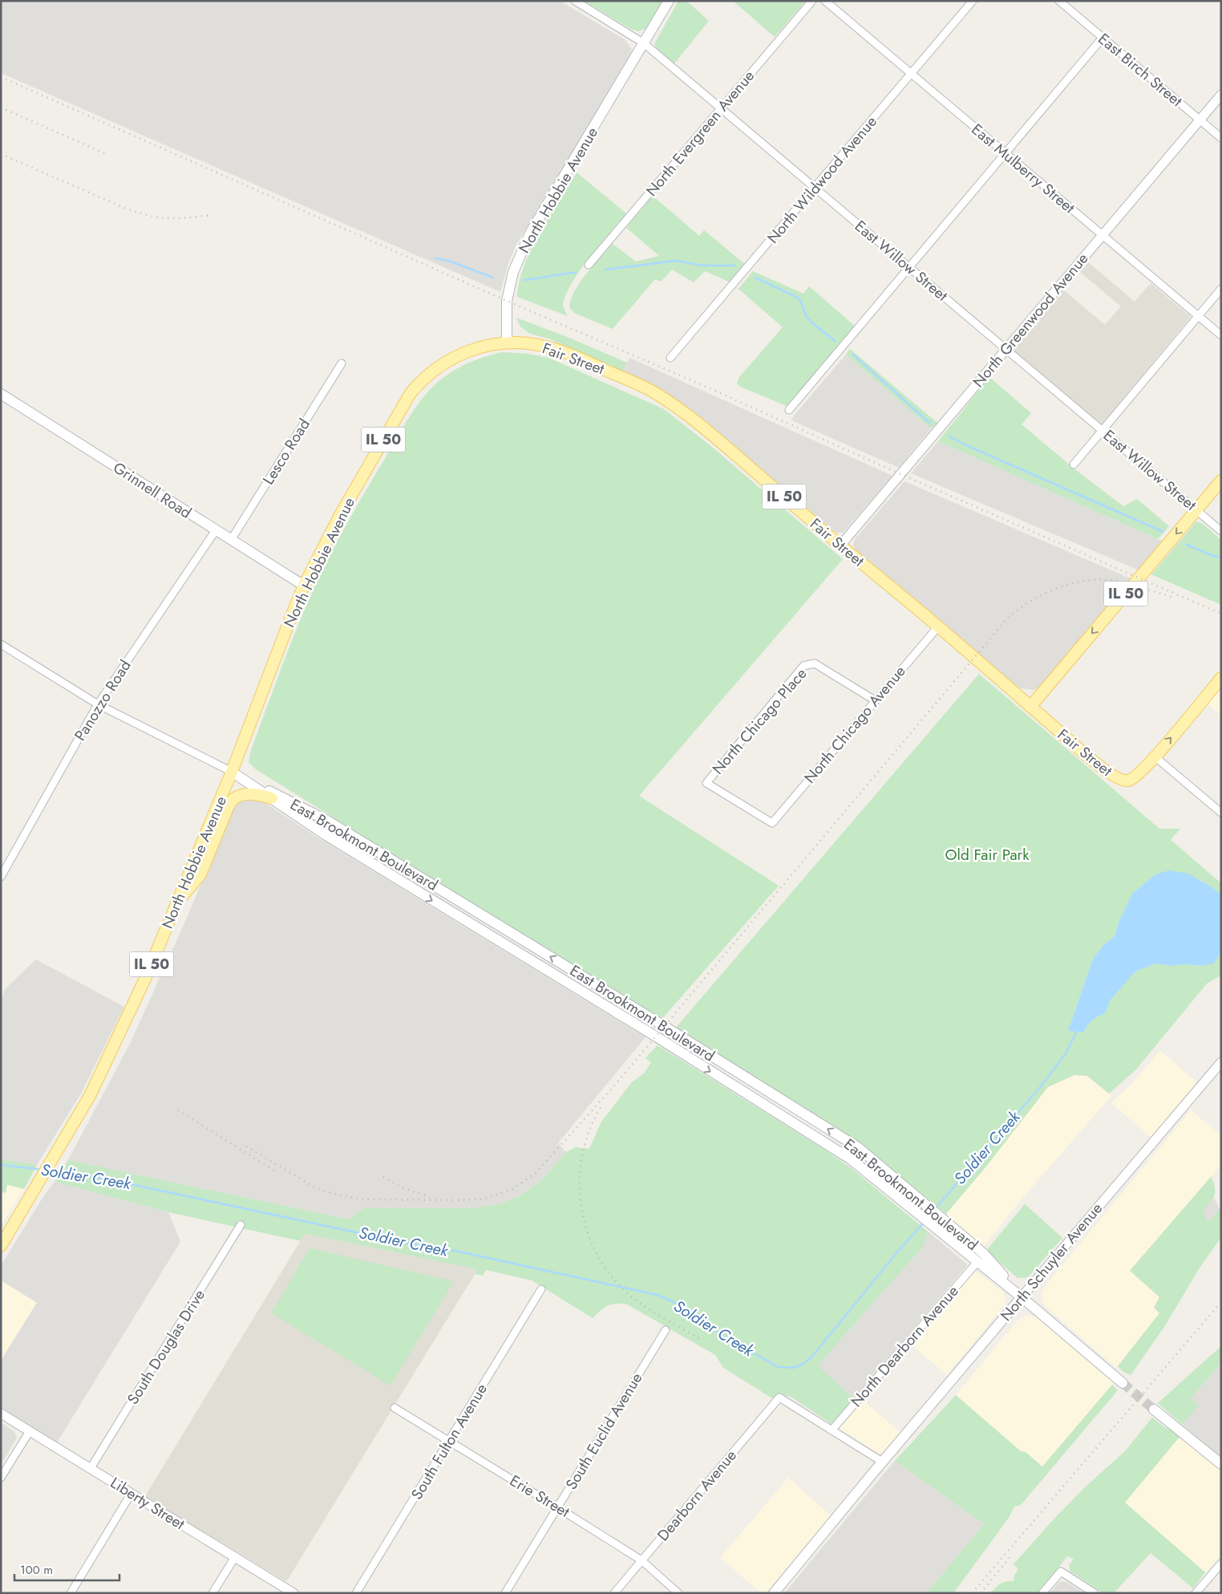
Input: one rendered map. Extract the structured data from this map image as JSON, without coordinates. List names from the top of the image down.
{
  "streets": {
    "main road": [
      "North Hobbie Avenue",
      "Fair Street",
      "IL 50",
      "Grinnell Road",
      "East Brookmont Boulevard",
      "North Schuyler Avenue"
    ],
    "street": [
      "East Birch Street",
      "North Evergreen Avenue",
      "East Mulberry Street",
      "North Wildwood Avenue",
      "East Willow Street",
      "North Greenwood Avenue",
      "Lesco Road",
      "Panozzo Road",
      "North Chicago Place",
      "North Chicago Avenue",
      "North Dearborn Avenue",
      "South Douglas Drive",
      "South Euclid Avenue",
      "South Fulton Avenue",
      "Dearborn Avenue",
      "Erie Street",
      "Liberty Street"
    ]
  },
  "crossings": [
    ["East Birch Street", "North Greenwood Avenue"],
    ["North Evergreen Avenue", "East Willow Street"],
    ["East Mulberry Street", "North Wildwood Avenue"],
    ["East Mulberry Street", "North Greenwood Avenue"],
    ["North Wildwood Avenue", "East Willow Street"],
    ["North Hobbie Avenue", "East Willow Street"],
    ["North Hobbie Avenue", "Fair Street"],
    ["North Hobbie Avenue", "Grinnell Road"],
    ["North Hobbie Avenue", "East Brookmont Boulevard"],
    ["East Willow Street", "North Greenwood Avenue"],
    ["East Willow Street", "IL 50"],
    ["North Greenwood Avenue", "Fair Street"],
    ["Fair Street", "IL 50"],
    ["Fair Street", "North Chicago Avenue"],
    ["Lesco Road", "Grinnell Road"],
    ["Grinnell Road", "Panozzo Road"],
    ["Panozzo Road", "East Brookmont Boulevard"],
    ["North Chicago Place", "North Chicago Avenue"],
    ["East Brookmont Boulevard", "North Schuyler Avenue"],
    ["East Brookmont Boulevard", "North Dearborn Avenue"],
    ["North Dearborn Avenue", "Dearborn Avenue"],
    ["South Douglas Drive", "Liberty Street"],
    ["South Euclid Avenue", "Erie Street"],
    ["South Fulton Avenue", "Erie Street"],
    ["Dearborn Avenue", "Erie Street"]
  ],
  "water": ["Soldier Creek"],
  "parks": ["Old Fair Park"],
  "scale_bar": "100 m"
}
